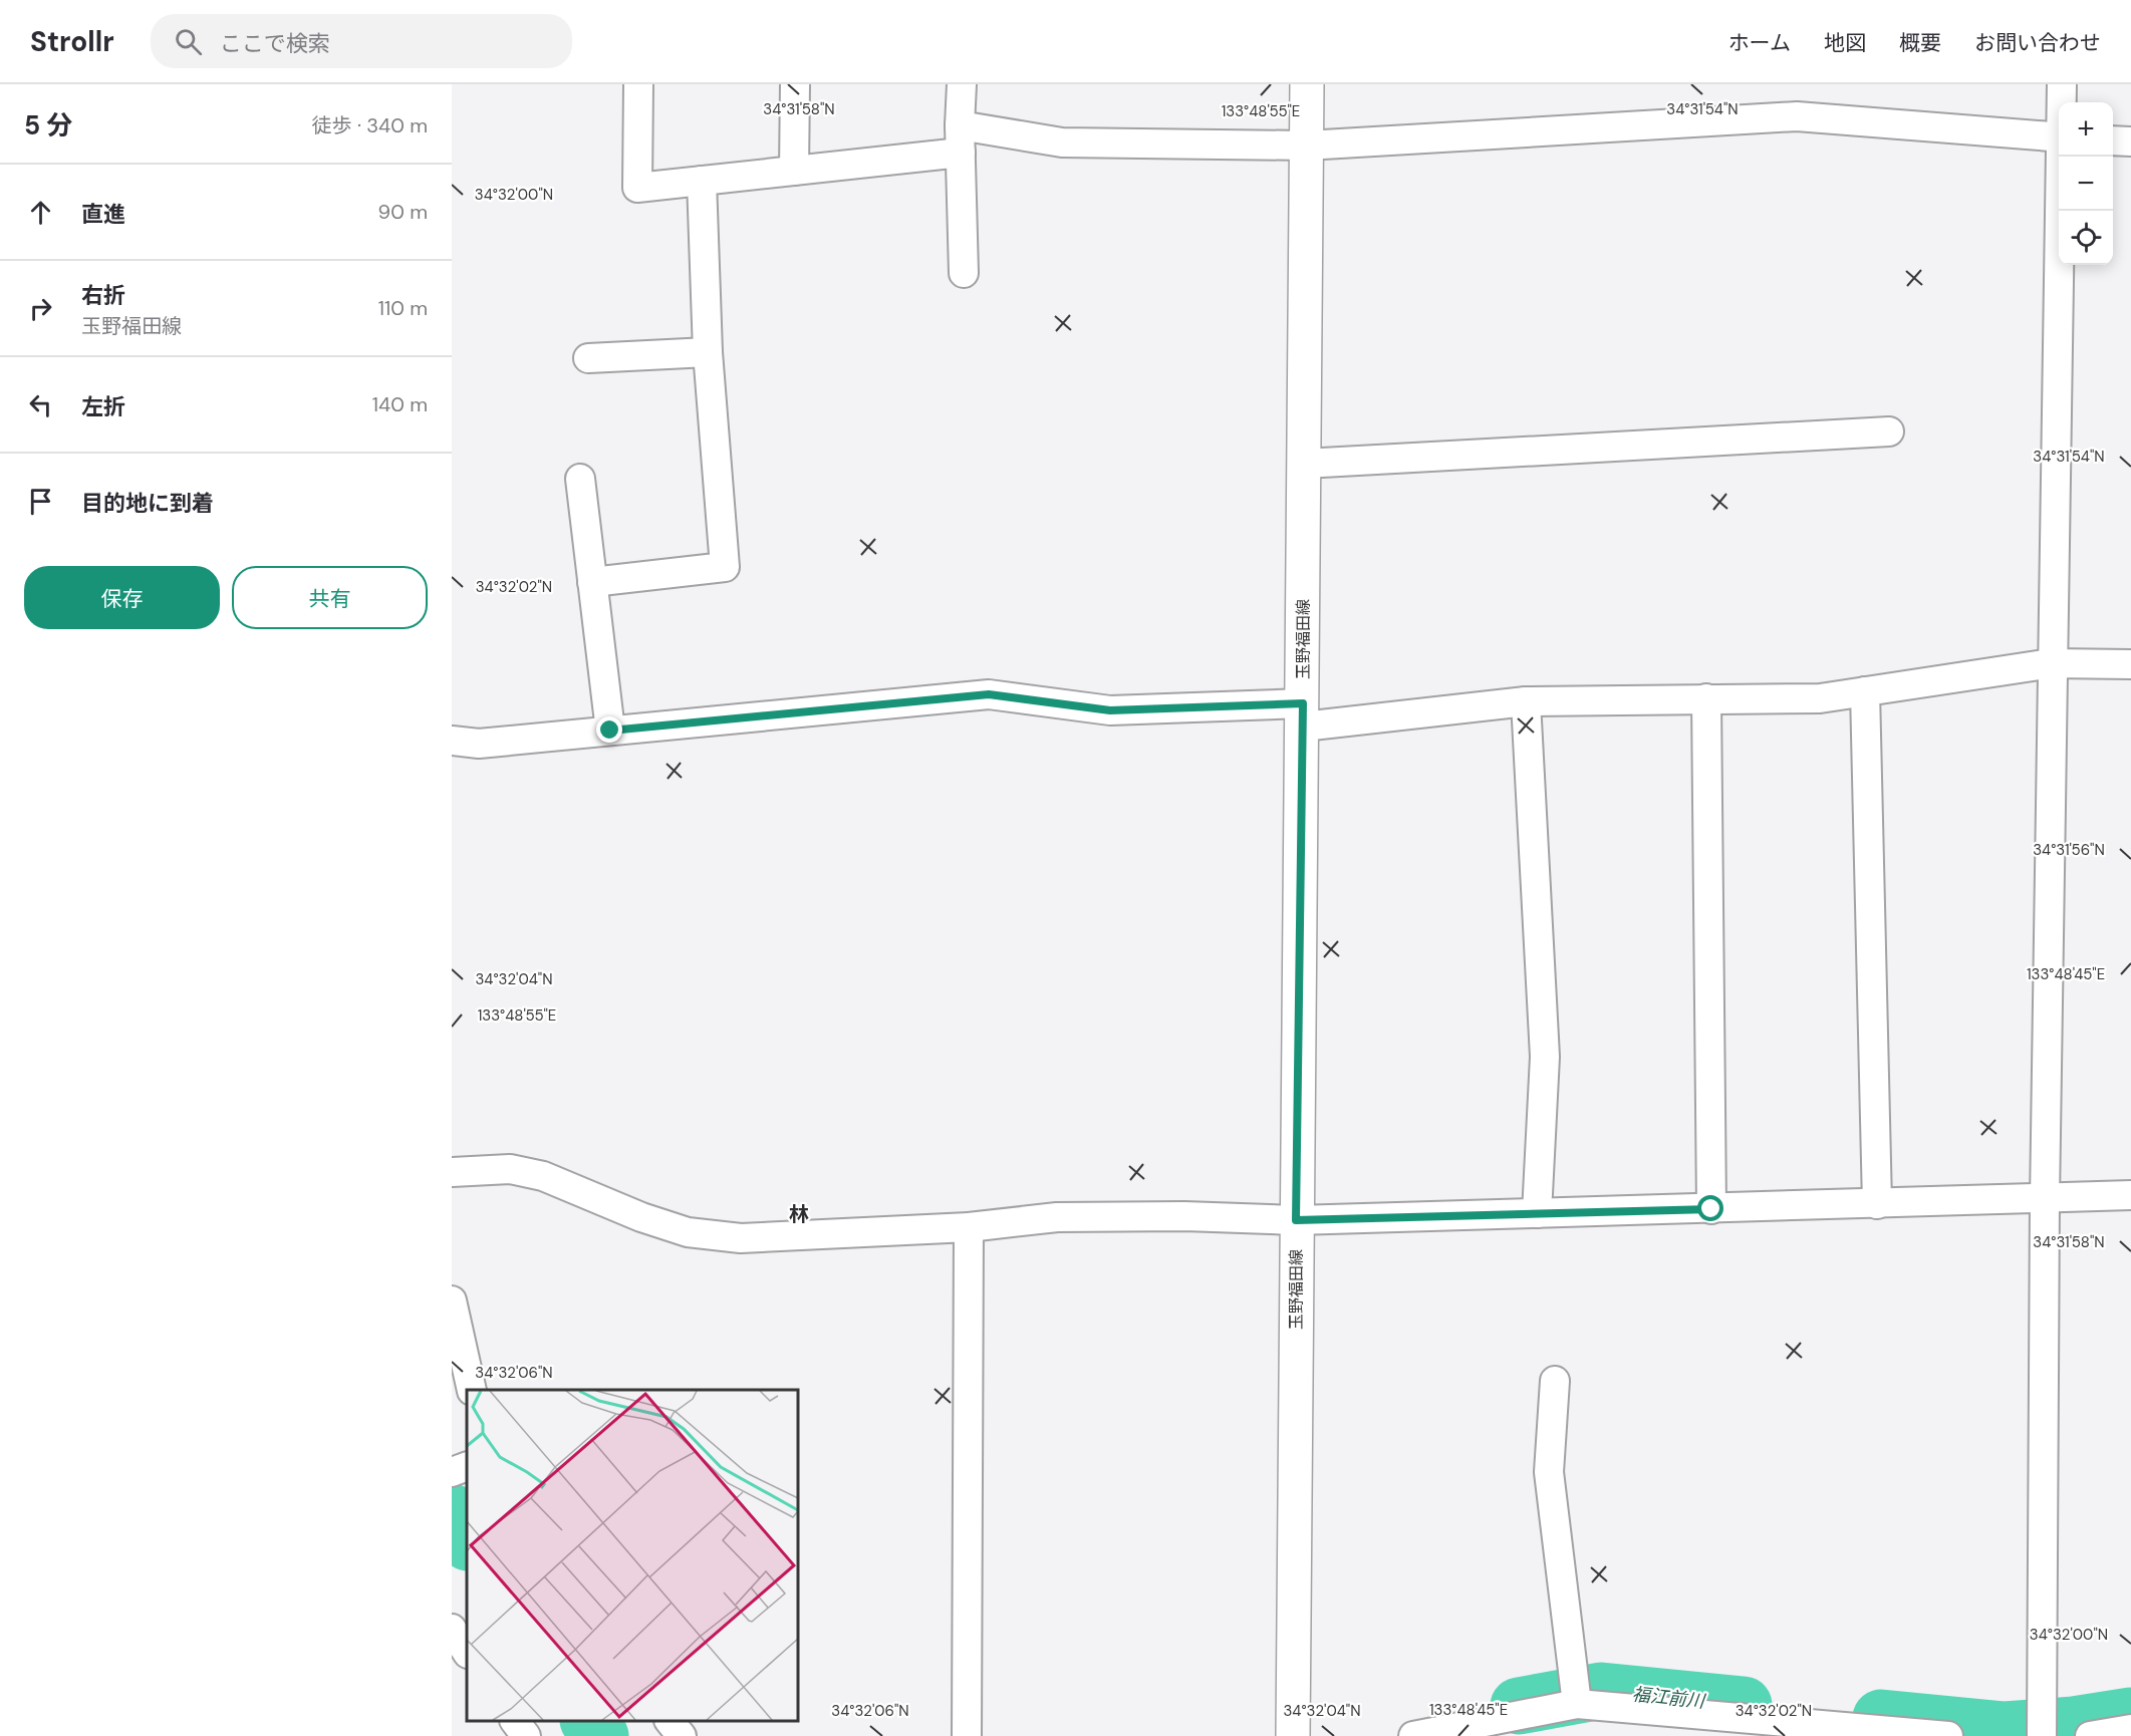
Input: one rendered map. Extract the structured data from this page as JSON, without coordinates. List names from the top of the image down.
{
  "streets": {
    "main road": ["玉野福田線"]
  },
  "districts": ["林"],
  "water": ["福江前川"],
  "page": {
    "header": "Strollr",
    "search": "ここで検索",
    "nav": [
      "ホーム",
      "地図",
      "概要",
      "お問い合わせ"
    ],
    "heading": ["5 分", "徒歩 · 340 m"],
    "map_buttons": ["+", "−"],
    "list": [
      ["直進", "90 m"],
      ["右折", "玉野福田線", "110 m"],
      ["左折", "140 m"],
      "目的地に到着"
    ],
    "buttons": ["保存", "共有"]
  },
  "coordinates": [
    "34°31'58\"N",
    "34°31'54\"N",
    "133°48'55\"E",
    "34°32'00\"N",
    "34°32'02\"N",
    "34°31'56\"N",
    "133°48'45\"E",
    "34°32'04\"N",
    "34°32'06\"N"
  ]
}
